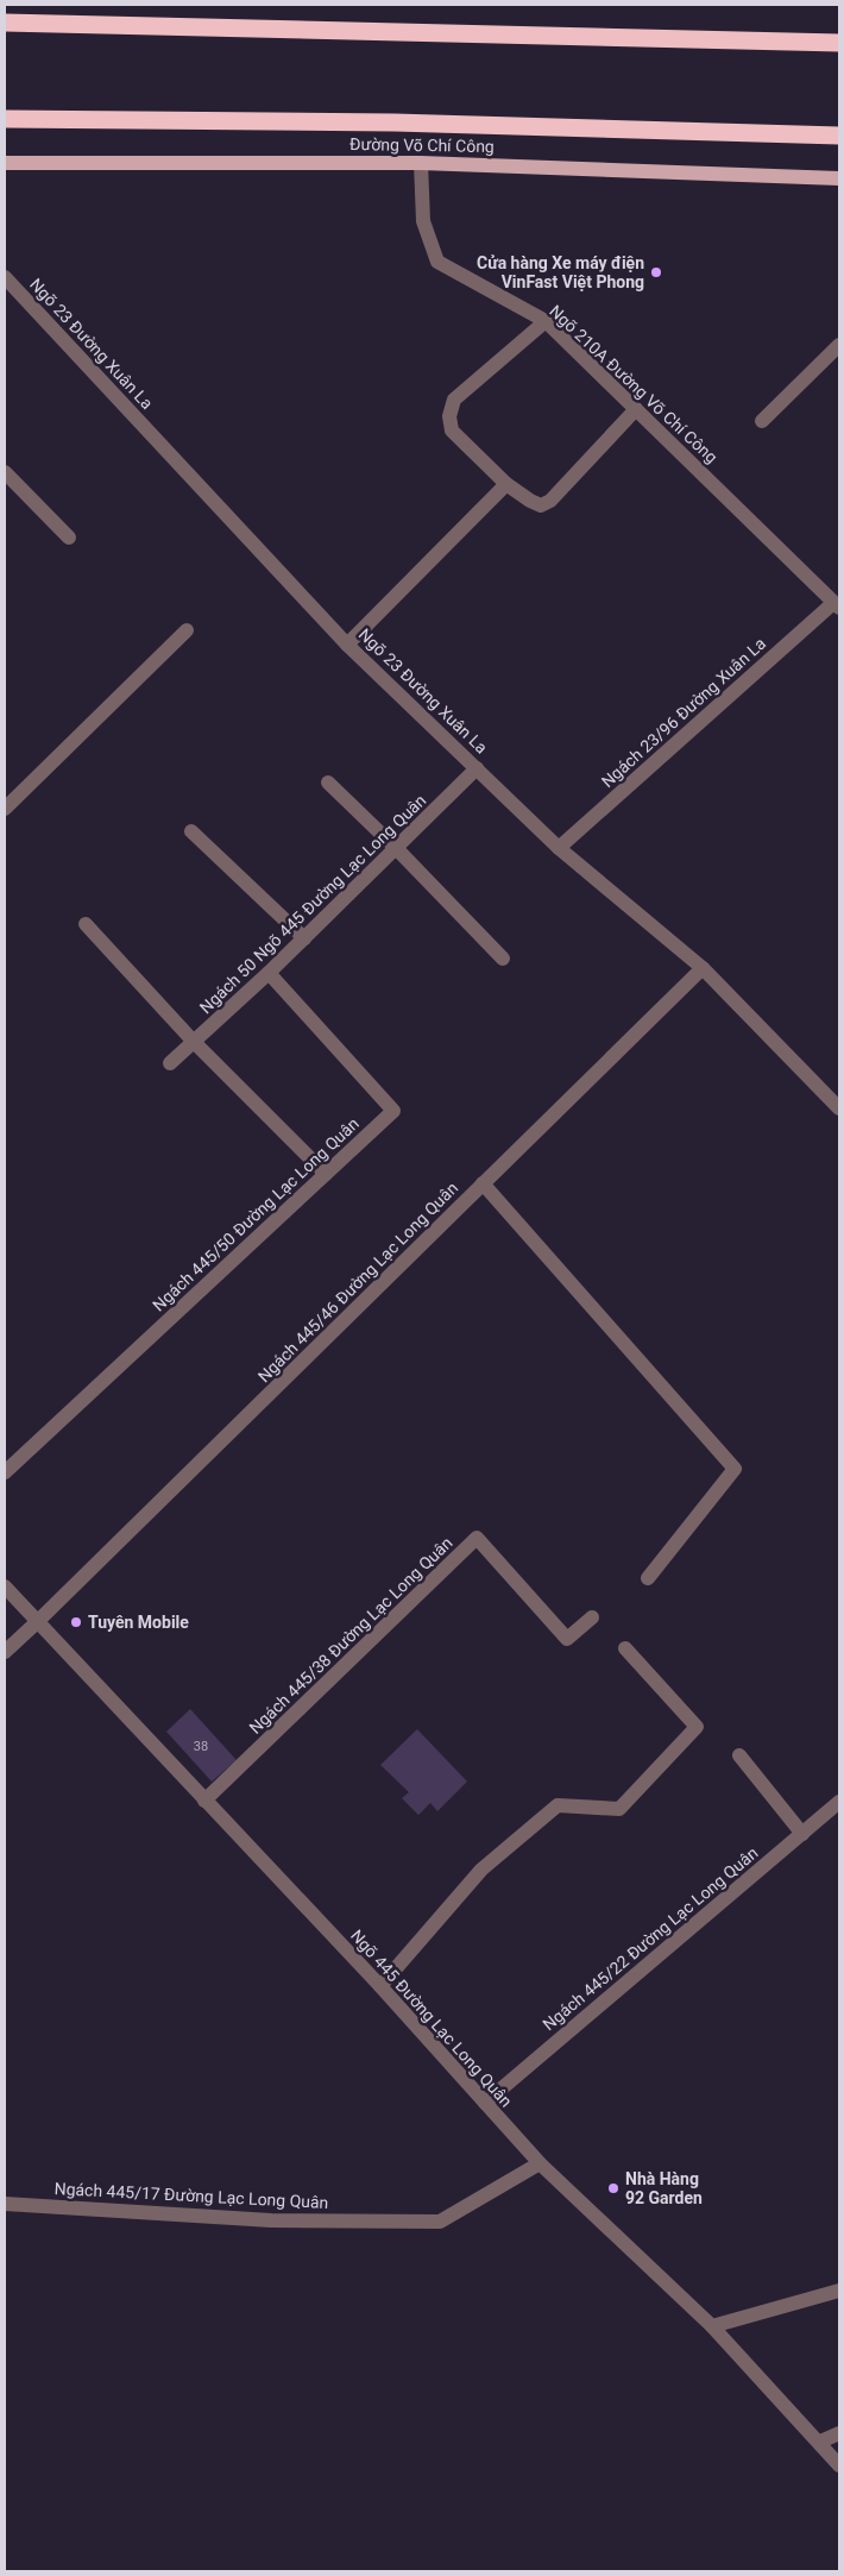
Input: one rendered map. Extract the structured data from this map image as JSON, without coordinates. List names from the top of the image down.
{
  "streets": {
    "highway": ["Đường Võ Chí Công"],
    "street": [
      "Ngõ 23 Đường Xuân La",
      "Ngõ 210A Đường Võ Chí Công",
      "Ngách 23/96 Đường Xuân La",
      "Ngách 50 Ngõ 445 Đường Lạc Long Quân",
      "Ngách 445/50 Đường Lạc Long Quân",
      "Ngách 445/46 Đường Lạc Long Quân",
      "Ngách 445/38 Đường Lạc Long Quân",
      "Ngách 445/22 Đường Lạc Long Quân",
      "Ngõ 445 Đường Lạc Long Quân",
      "Ngách 445/17 Đường Lạc Long Quân"
    ]
  },
  "crossings": [
    ["Đường Võ Chí Công", "Ngõ 210A Đường Võ Chí Công"],
    ["Ngõ 23 Đường Xuân La", "Ngách 23/96 Đường Xuân La"],
    ["Ngõ 23 Đường Xuân La", "Ngách 50 Ngõ 445 Đường Lạc Long Quân"],
    ["Ngõ 23 Đường Xuân La", "Ngách 445/46 Đường Lạc Long Quân"],
    ["Ngõ 210A Đường Võ Chí Công", "Ngách 23/96 Đường Xuân La"],
    ["Ngách 50 Ngõ 445 Đường Lạc Long Quân", "Ngách 445/50 Đường Lạc Long Quân"],
    ["Ngách 445/46 Đường Lạc Long Quân", "Ngõ 445 Đường Lạc Long Quân"],
    ["Ngách 445/38 Đường Lạc Long Quân", "Ngõ 445 Đường Lạc Long Quân"],
    ["Ngách 445/22 Đường Lạc Long Quân", "Ngõ 445 Đường Lạc Long Quân"],
    ["Ngõ 445 Đường Lạc Long Quân", "Ngách 445/17 Đường Lạc Long Quân"]
  ],
  "places": ["Cửa hàng Xe máy điện VinFast Việt Phong", "Tuyên Mobile", "Nhà Hàng 92 Garden"],
  "house_numbers": ["38"]
}
